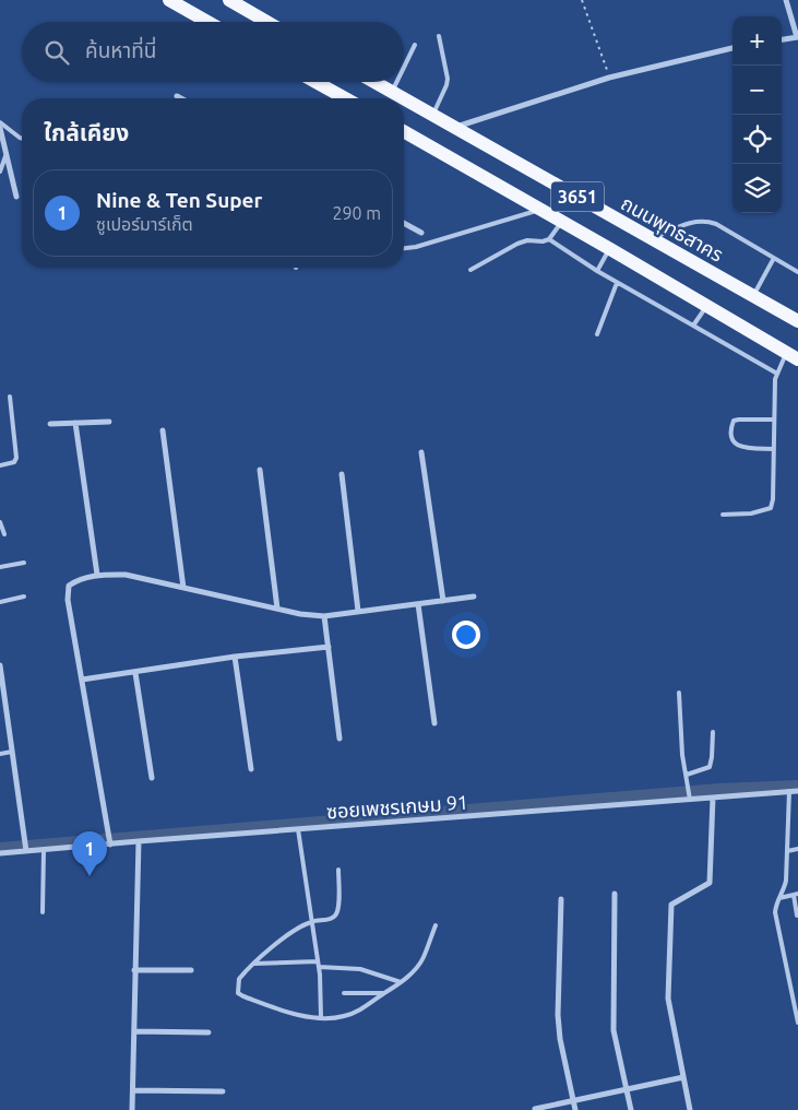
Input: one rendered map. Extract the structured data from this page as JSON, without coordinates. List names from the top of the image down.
{
  "streets": {
    "main road": ["3651", "ถนนพุทธสาคร"],
    "street": ["ซอยเพชรเกษม 91"]
  },
  "page": {
    "map_buttons": ["+", "−"],
    "search": "ค้นหาที่นี่",
    "heading": "ใกล้เคียง",
    "list": [
      {
        "mark": "1",
        "name": "Nine & Ten Super",
        "note": "ซูเปอร์มาร์เก็ต",
        "value": "290 m"
      }
    ],
    "pins": "1"
  }
}
